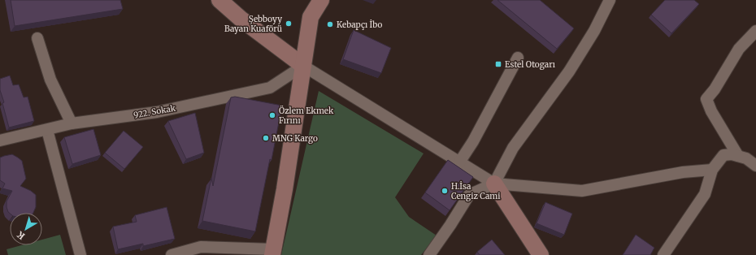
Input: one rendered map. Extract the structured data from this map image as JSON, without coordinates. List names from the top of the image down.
{
  "streets": {
    "street": ["922. Sokak"]
  },
  "places": {
    "other": [
      "Şebboyy Bayan Kuaförü",
      "Kebapçı İbo",
      "Özlem Ekmek Fırını",
      "MNG Kargo",
      "H.İsa Cengiz Cami"
    ],
    "transit": ["Estel Otogarı"]
  },
  "north": "bottom left"
}
